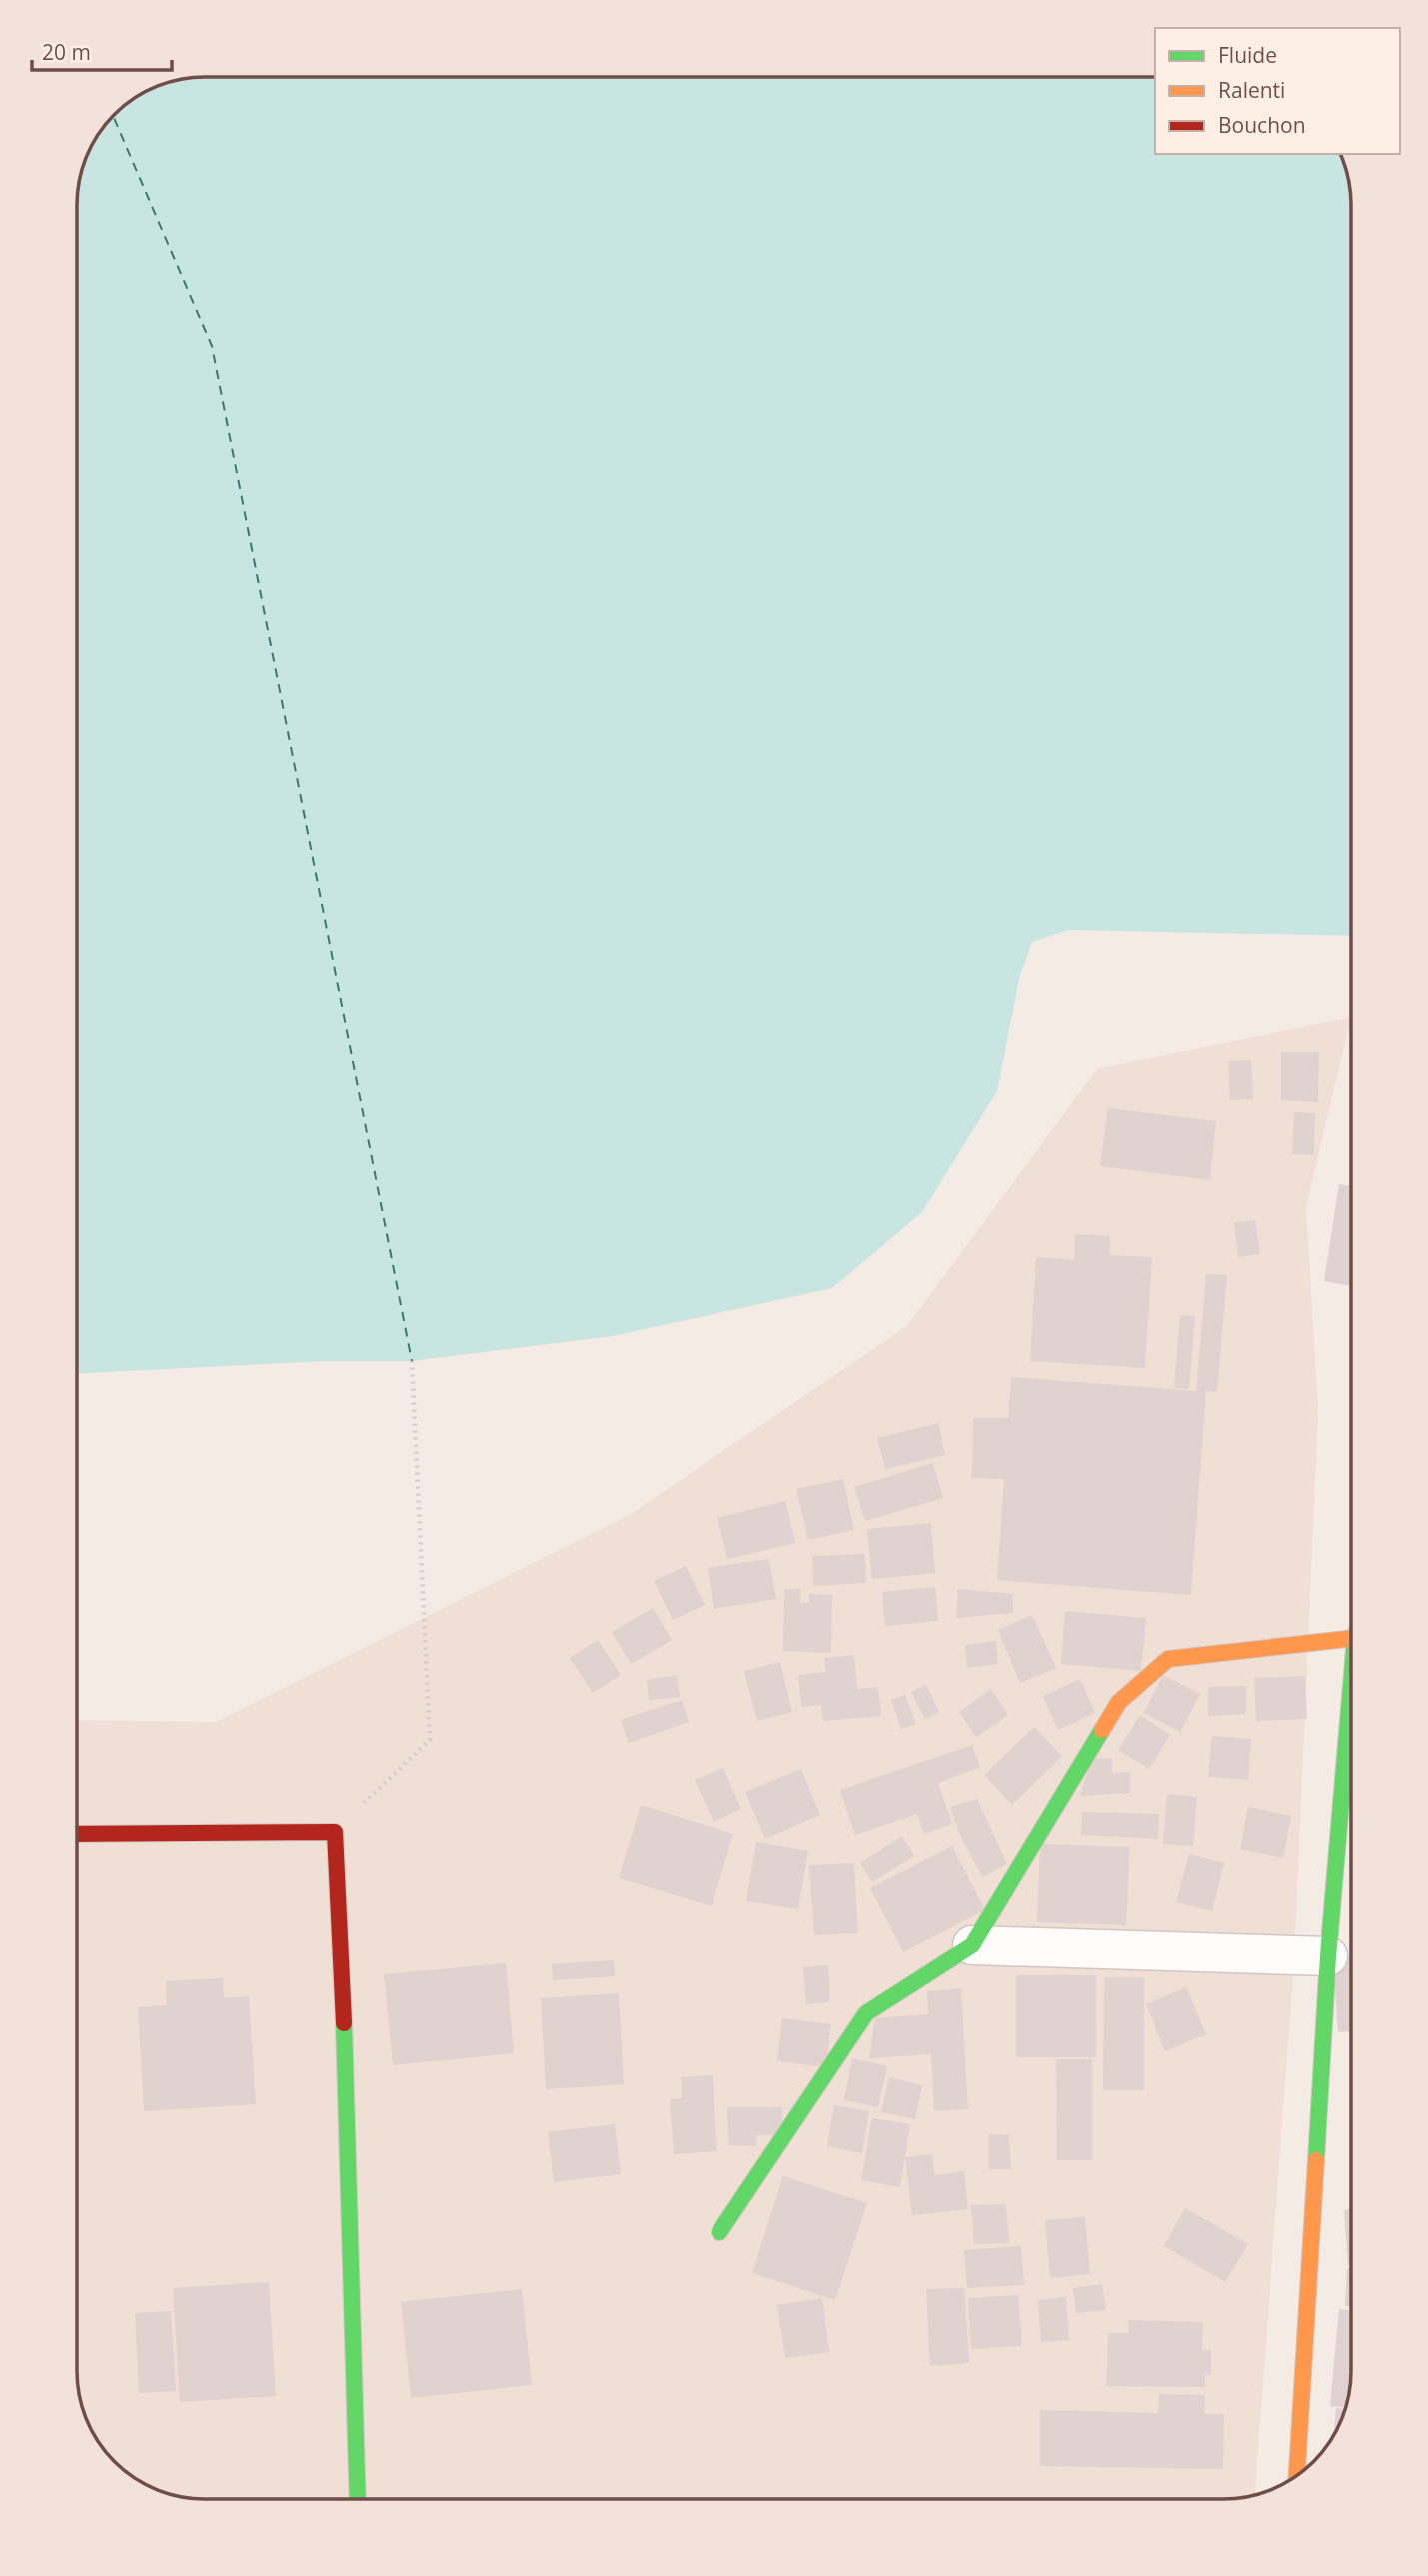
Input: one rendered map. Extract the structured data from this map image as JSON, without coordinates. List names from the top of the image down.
{
  "legend": ["Fluide", "Ralenti", "Bouchon"],
  "scale_bar": "20 m"
}
